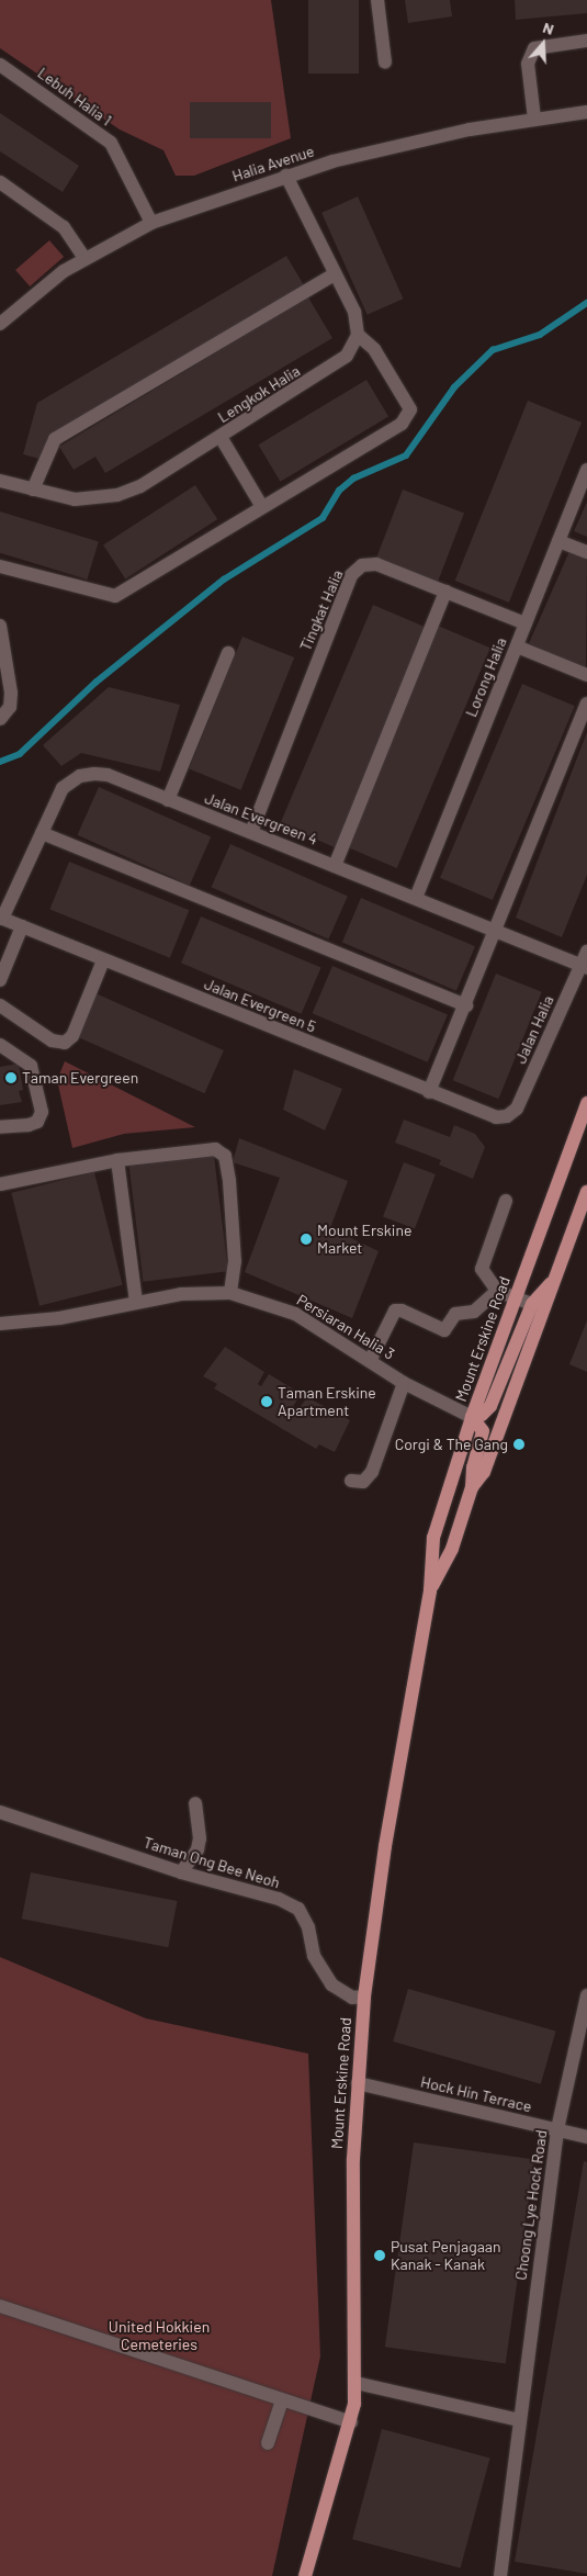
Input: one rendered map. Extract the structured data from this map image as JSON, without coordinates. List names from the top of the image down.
{
  "streets": {
    "main road": ["Mount Erskine Road"],
    "street": [
      "Lebuh Halia 1",
      "Halia Avenue",
      "Lengkok Halia",
      "Tingkat Halia",
      "Lorong Halia",
      "Jalan Evergreen 4",
      "Jalan Evergreen 5",
      "Jalan Halia",
      "Persiaran Halia 3",
      "Taman Ong Bee Neoh",
      "Hock Hin Terrace",
      "Choong Lye Hock Road"
    ]
  },
  "crossings": [
    ["Lebuh Halia 1", "Halia Avenue"],
    ["Tingkat Halia", "Lorong Halia"],
    ["Tingkat Halia", "Jalan Evergreen 4"],
    ["Lorong Halia", "Jalan Evergreen 4"],
    ["Jalan Evergreen 4", "Jalan Evergreen 5"],
    ["Jalan Evergreen 4", "Jalan Halia"],
    ["Jalan Evergreen 5", "Jalan Halia"],
    ["Persiaran Halia 3", "Mount Erskine Road"],
    ["Mount Erskine Road", "Taman Ong Bee Neoh"],
    ["Mount Erskine Road", "Hock Hin Terrace"],
    ["Hock Hin Terrace", "Choong Lye Hock Road"]
  ],
  "parks": ["United Hokkien Cemeteries"],
  "places": [
    "Taman Evergreen",
    "Mount Erskine Market",
    "Taman Erskine Apartment",
    "Corgi & The Gang",
    "Pusat Penjagaan Kanak - Kanak"
  ],
  "north": "top"
}
